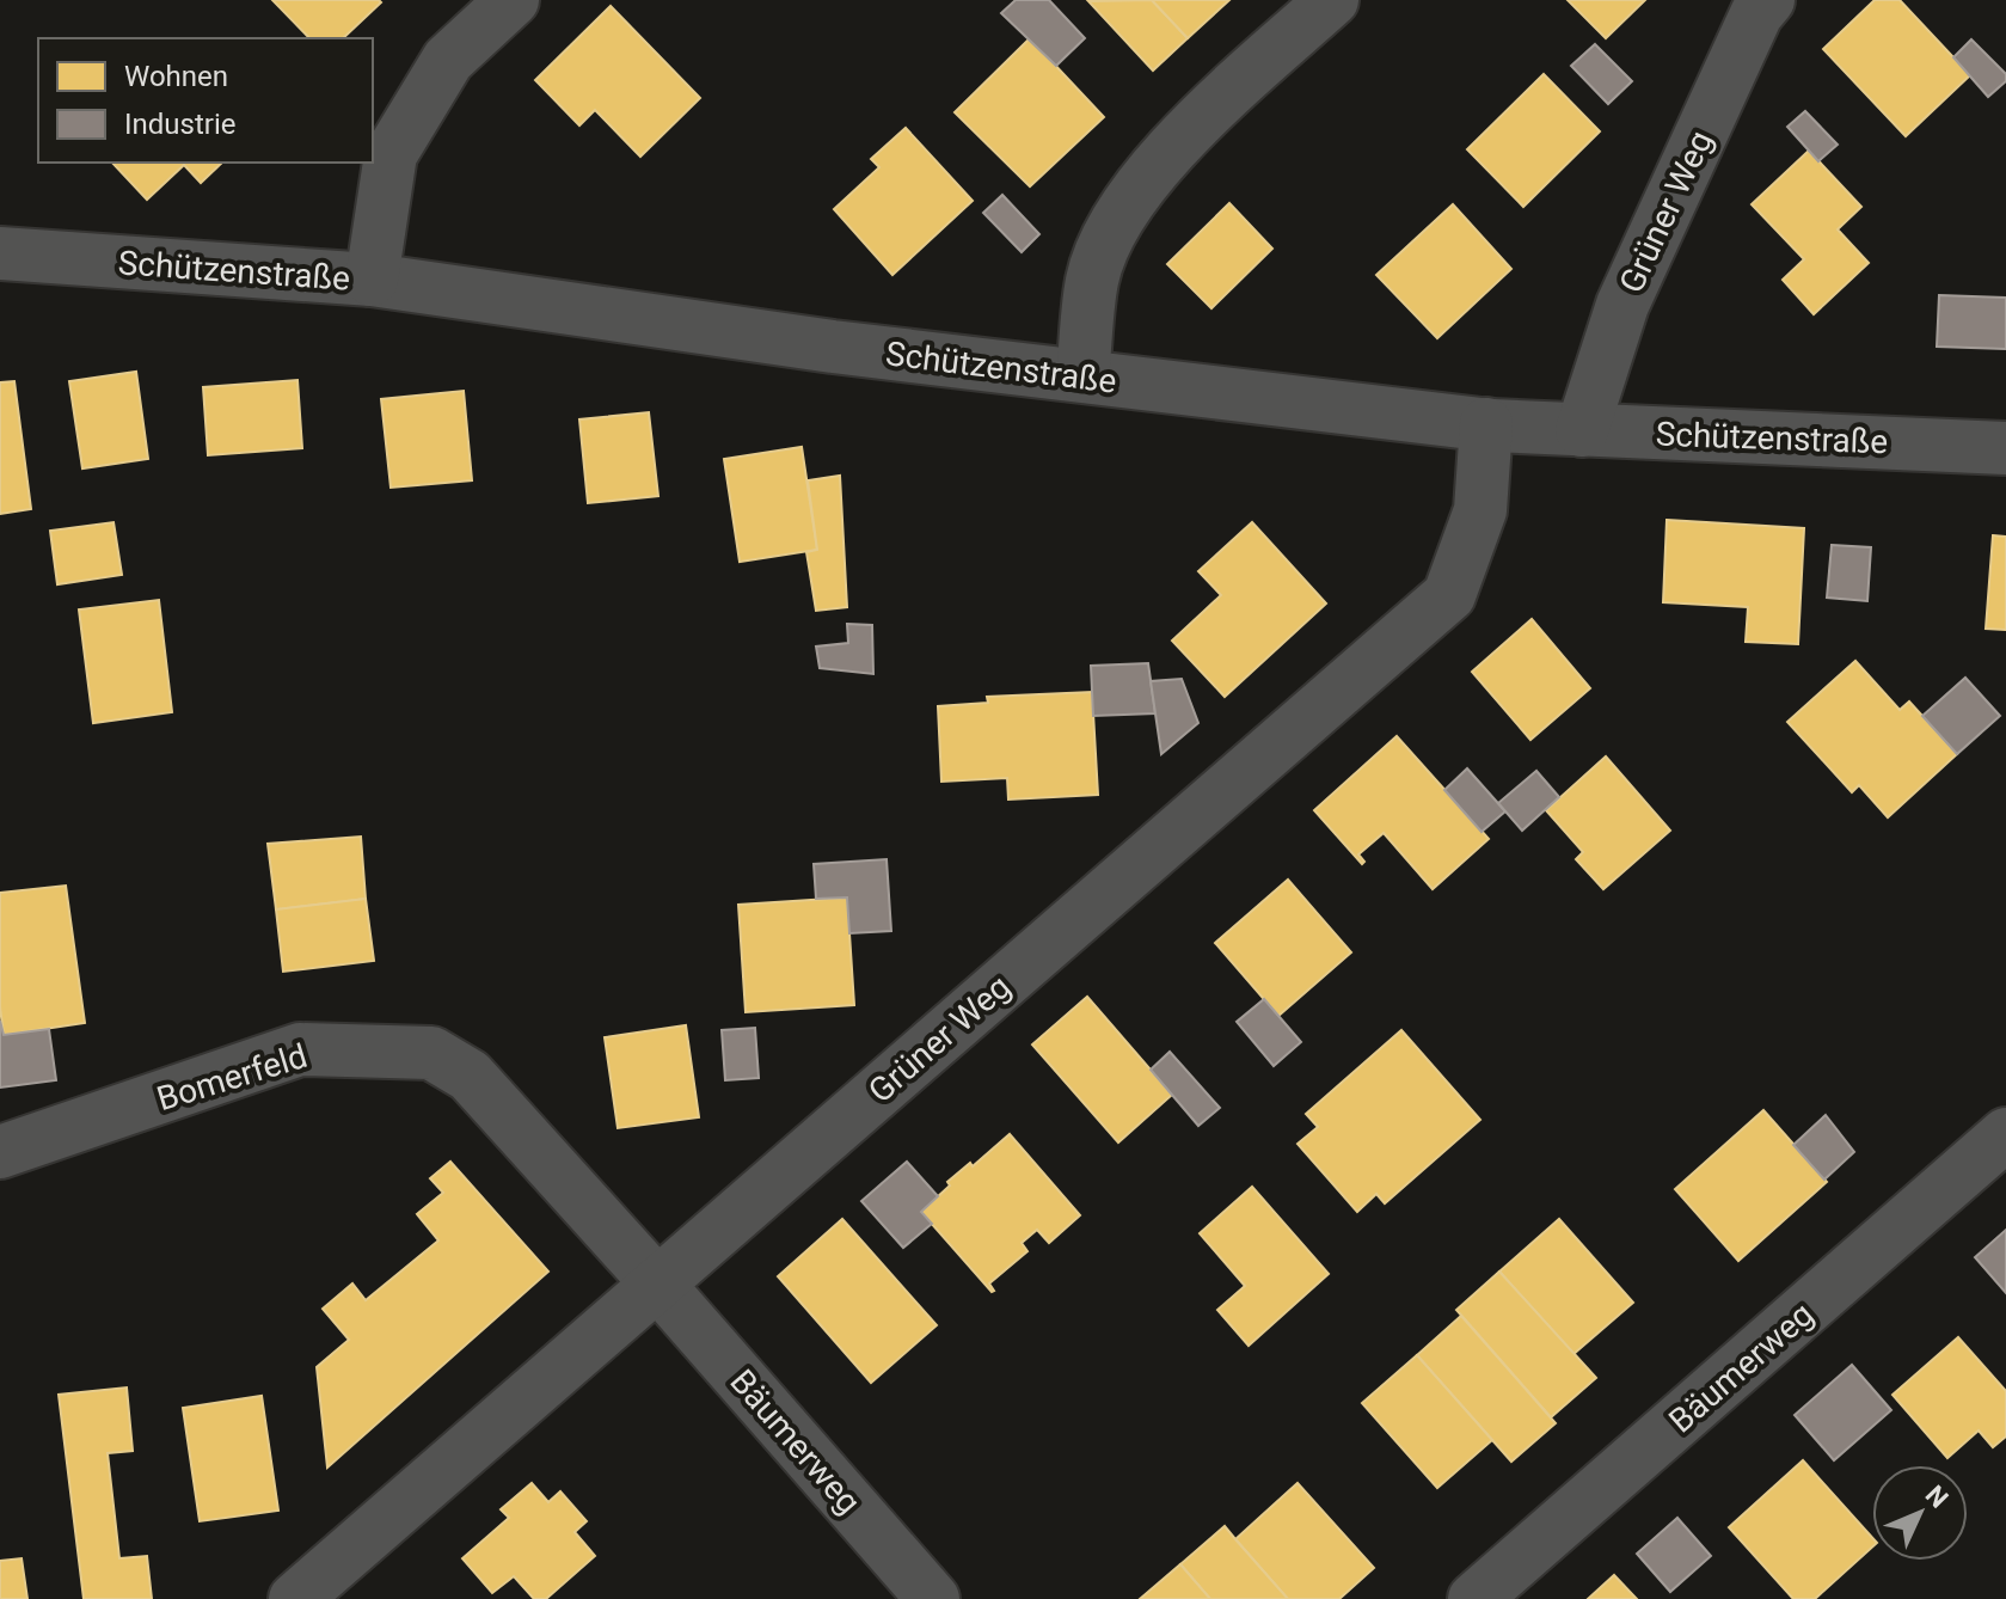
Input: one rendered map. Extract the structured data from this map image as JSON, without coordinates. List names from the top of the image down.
{
  "streets": {
    "street": [
      "Grüner Weg",
      "Schützenstraße",
      "Bomerfeld",
      "Bäumerweg"
    ]
  },
  "crossings": [
    ["Grüner Weg", "Schützenstraße"],
    ["Grüner Weg", "Bomerfeld"],
    ["Grüner Weg", "Bäumerweg"],
    ["Bomerfeld", "Bäumerweg"]
  ],
  "legend": ["Wohnen", "Industrie"],
  "north": "top right"
}
